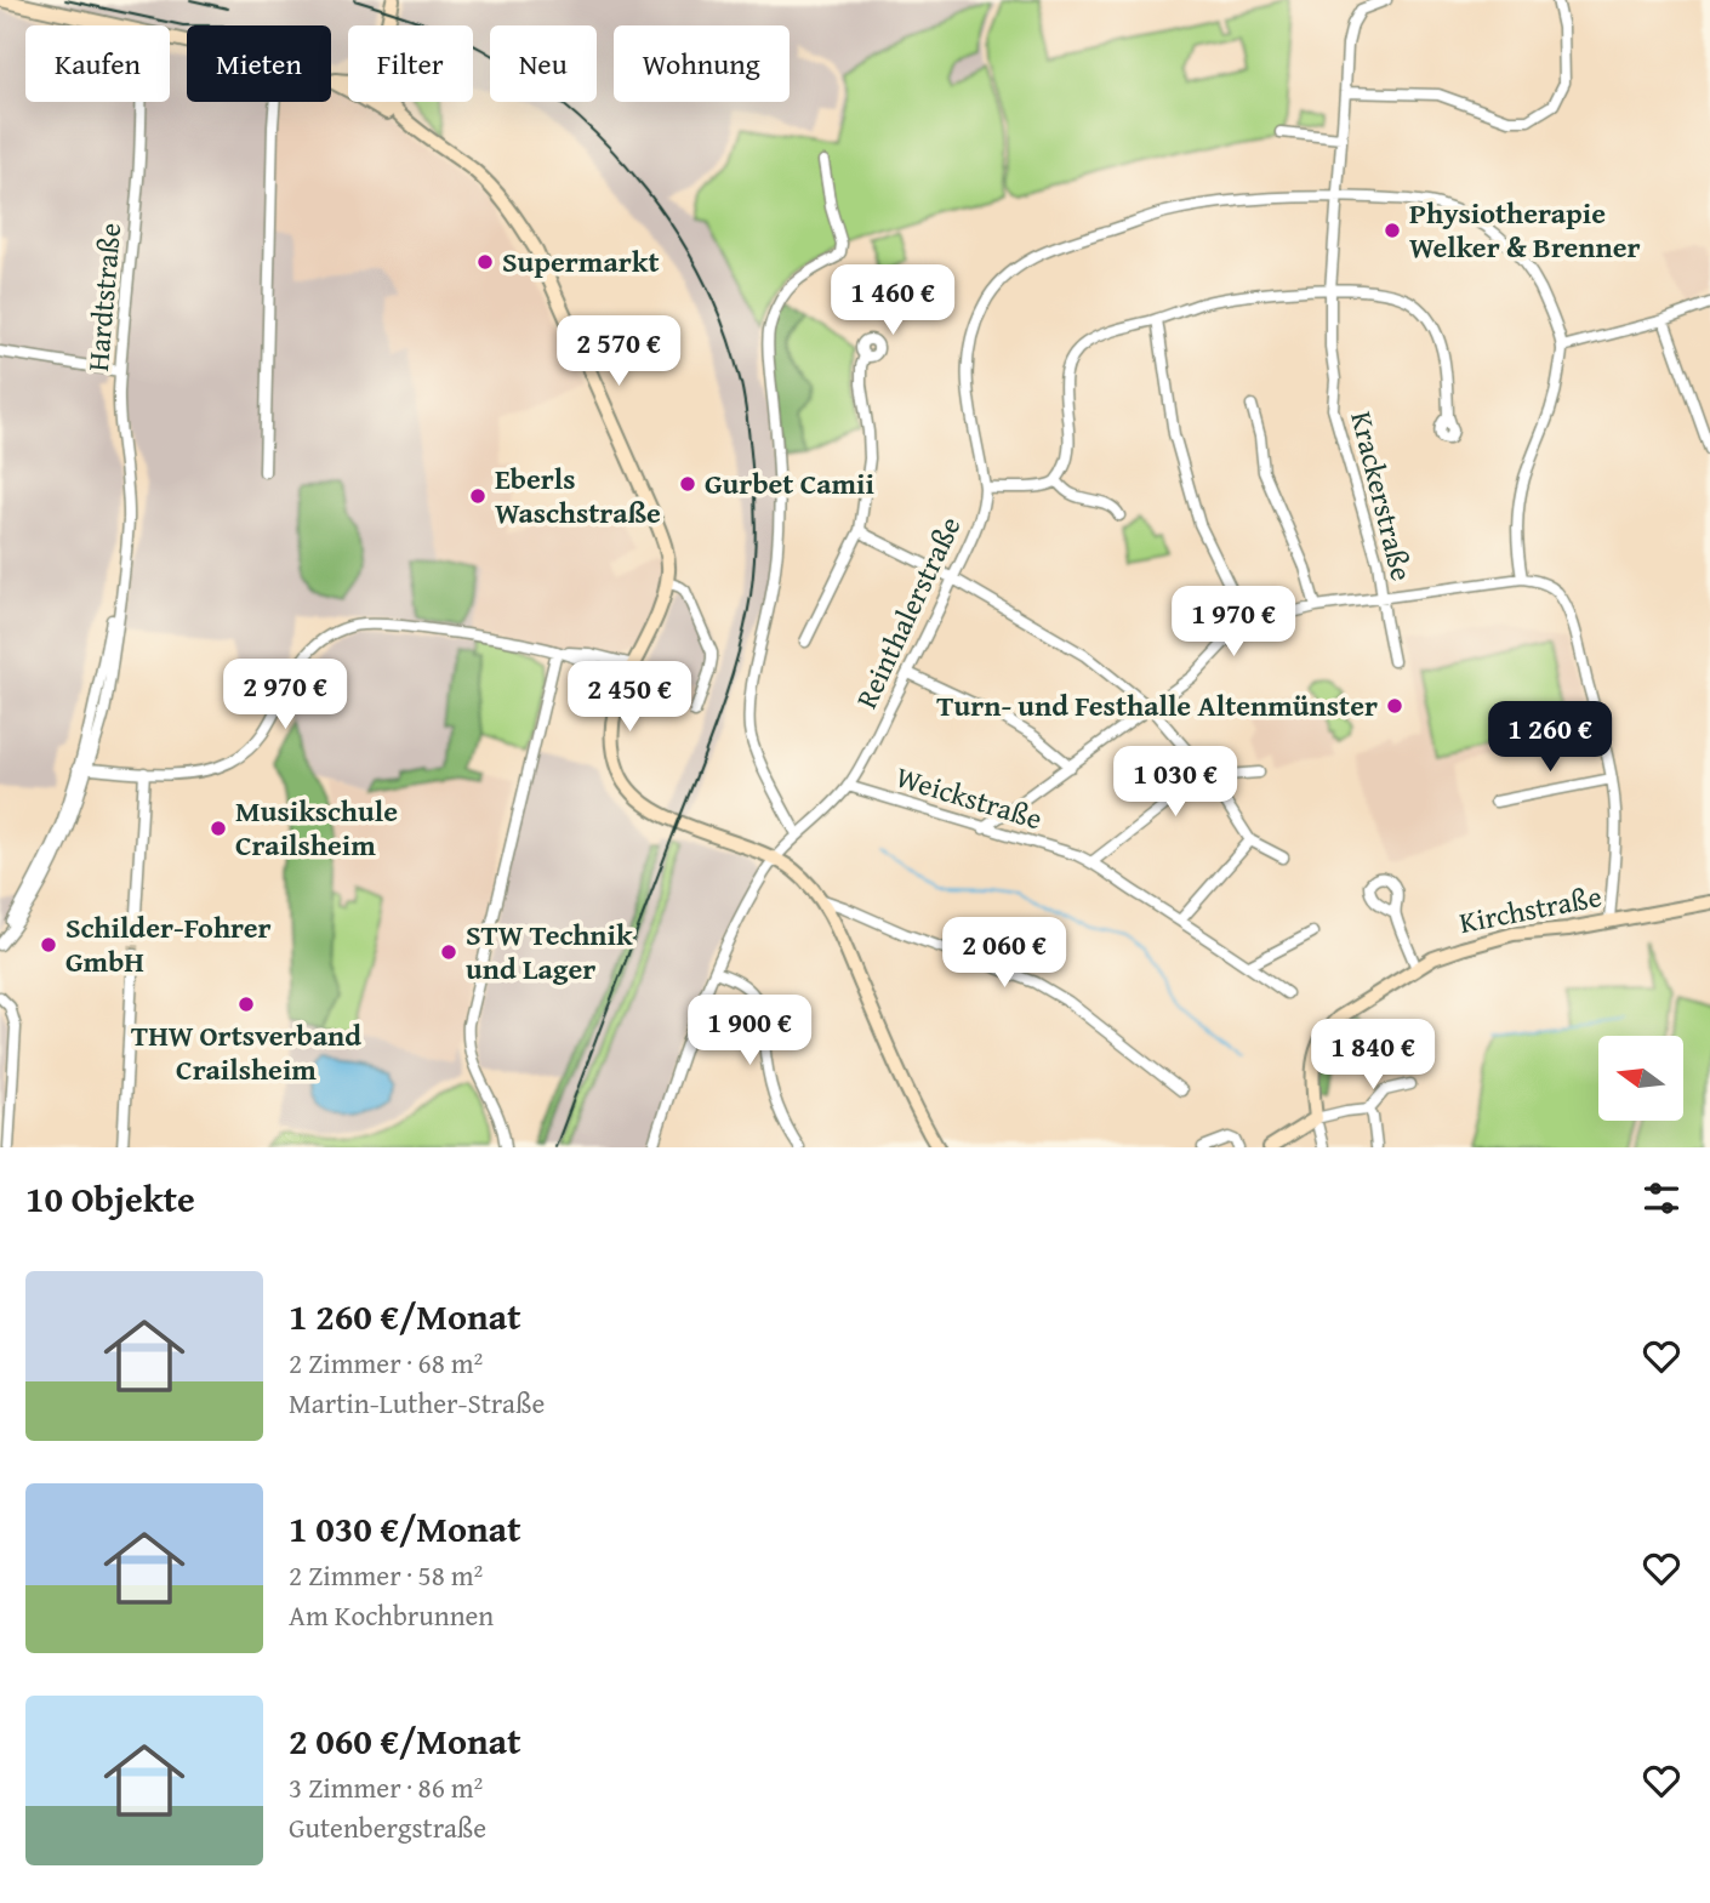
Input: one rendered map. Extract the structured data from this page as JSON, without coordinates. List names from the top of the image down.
{
  "streets": {
    "main road": ["Kirchstraße"],
    "street": [
      "Hardtstraße",
      "Krackerstraße",
      "Reinthalerstraße",
      "Weickstraße"
    ]
  },
  "crossings": [
    ["Krackerstraße", "Reinthalerstraße"],
    ["Reinthalerstraße", "Weickstraße"]
  ],
  "places": [
    "Physiotherapie Welker & Brenner",
    "Supermarkt",
    "Gurbet Camii",
    "Eberls Waschstraße",
    "Turn- und Festhalle Altenmünster",
    "Musikschule Crailsheim",
    "Schilder-Fohrer GmbH",
    "STW Technik und Lager",
    "THW Ortsverband Crailsheim"
  ],
  "north": "left",
  "page": {
    "chip": [
      "Kaufen",
      "Mieten",
      "Filter",
      "Neu",
      "Wohnung"
    ],
    "price": [
      "1 460 €",
      "2 570 €",
      "1 970 €",
      "2 970 €",
      "2 450 €",
      "1 260 €",
      "1 030 €",
      "2 060 €",
      "1 900 €",
      "1 840 €"
    ],
    "heading": "10 Objekte",
    "list": [
      {
        "name": "1 260 €/Monat",
        "note": "2 Zimmer · 68 m² · Martin-Luther-Straße"
      },
      {
        "name": "1 030 €/Monat",
        "note": "2 Zimmer · 58 m² · Am Kochbrunnen"
      },
      {
        "name": "2 060 €/Monat",
        "note": "3 Zimmer · 86 m² · Gutenbergstraße"
      }
    ]
  }
}
